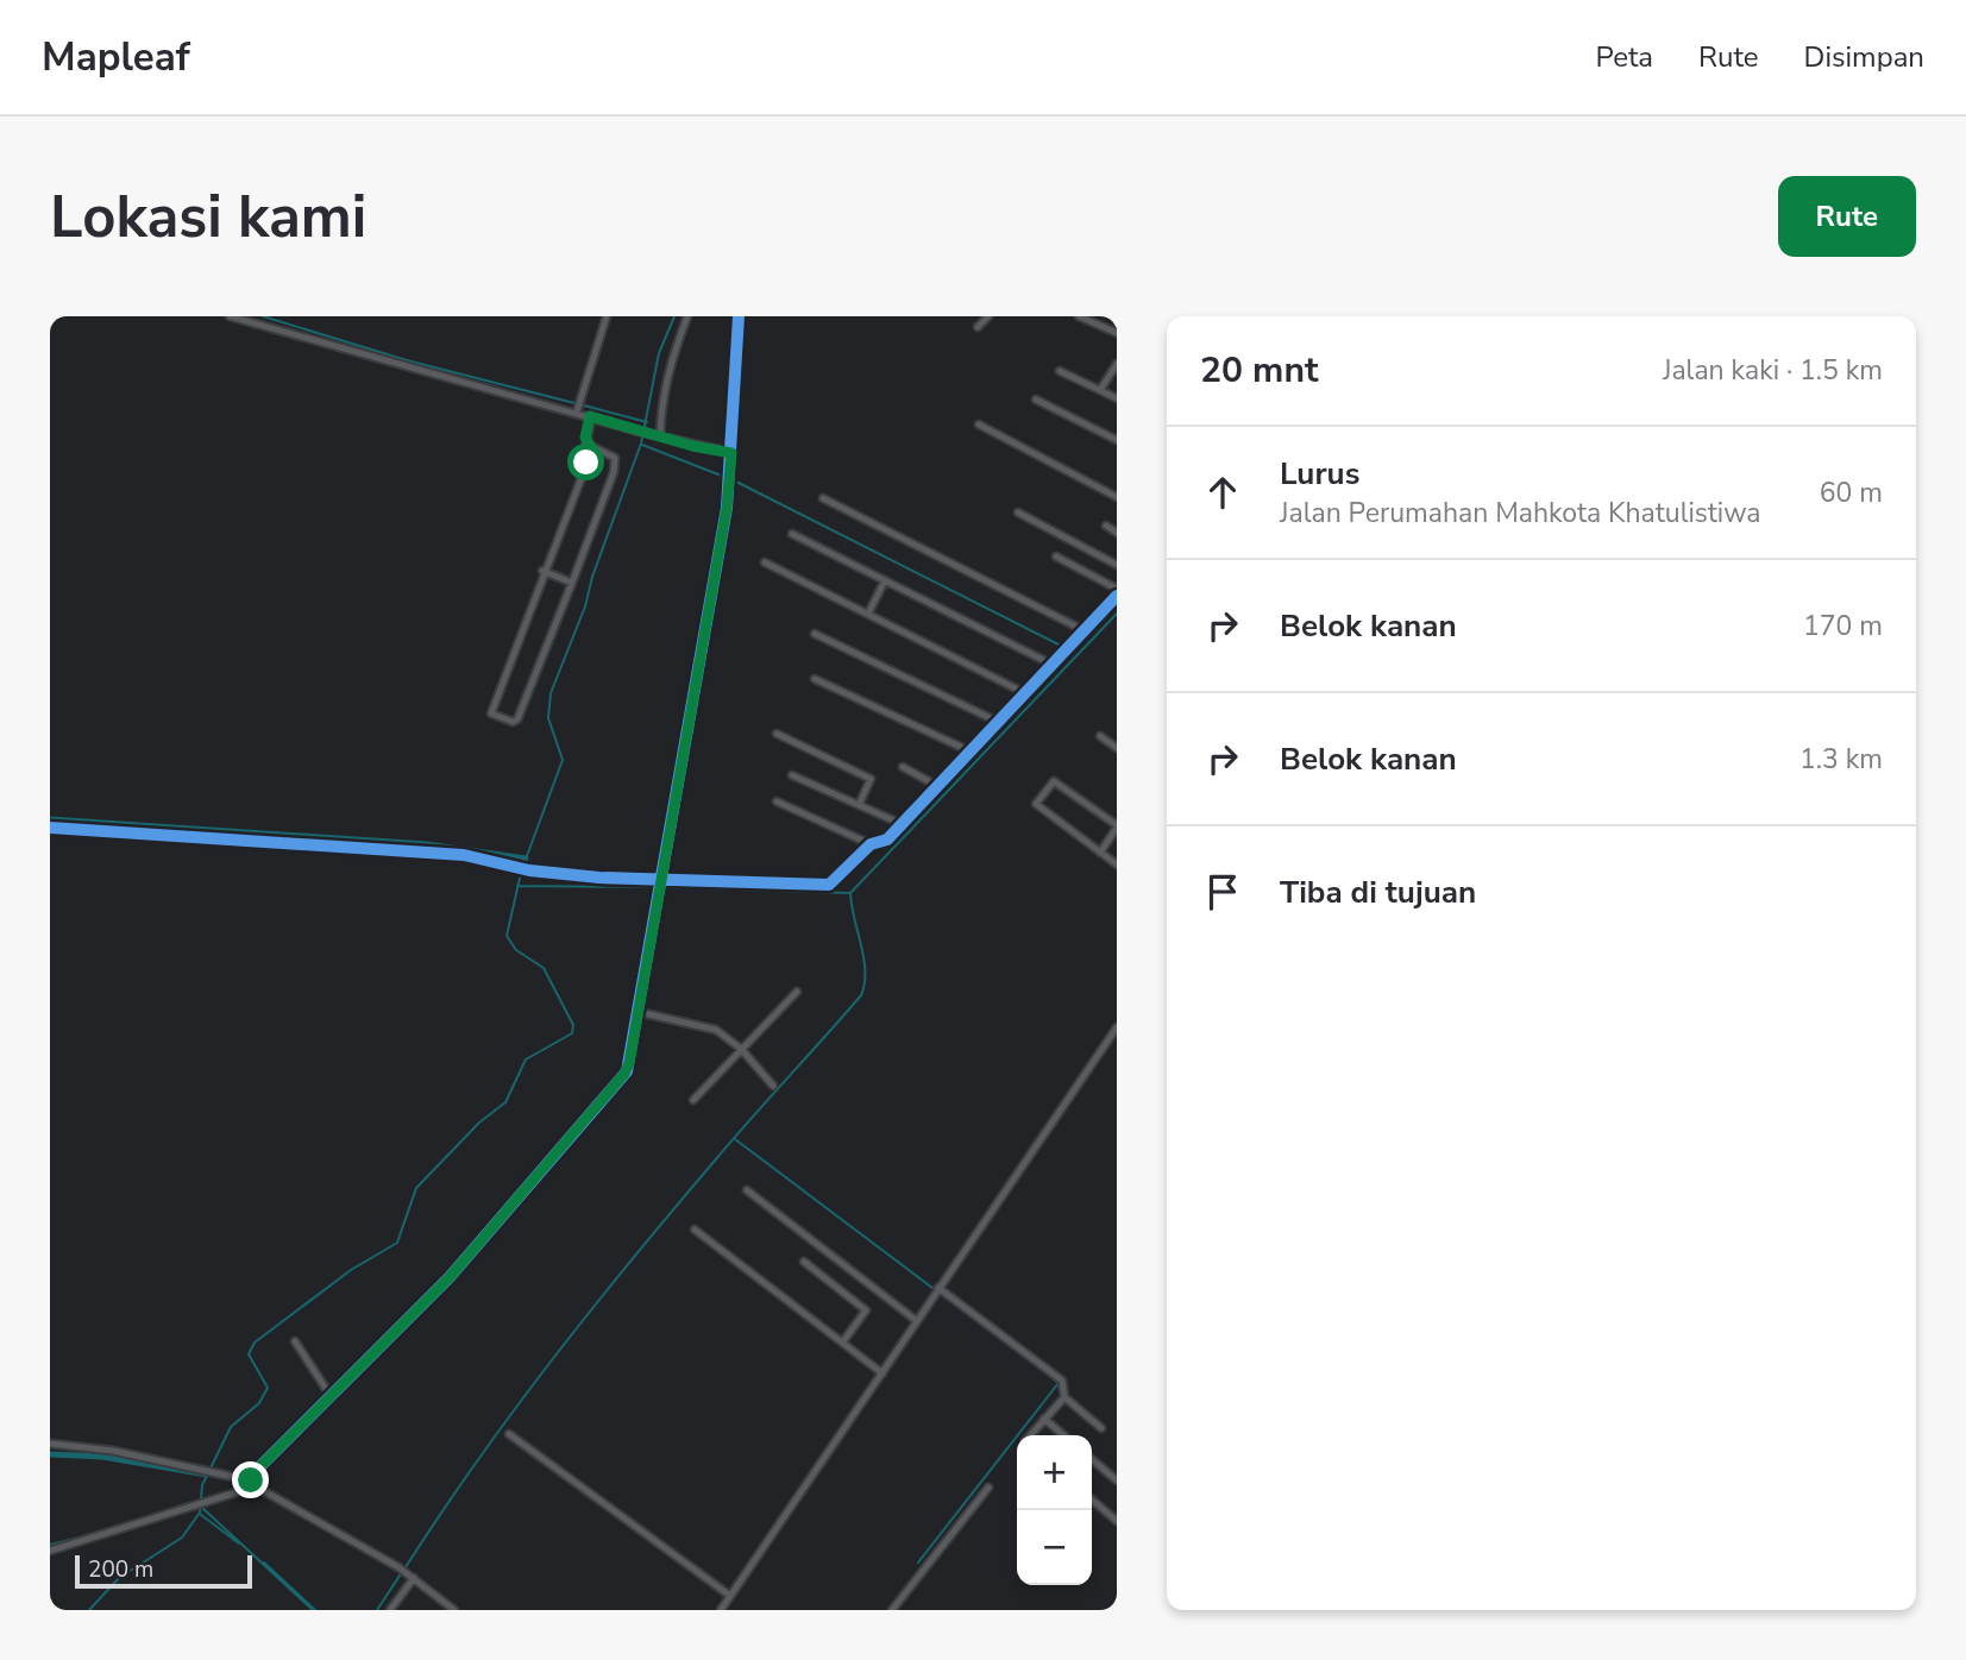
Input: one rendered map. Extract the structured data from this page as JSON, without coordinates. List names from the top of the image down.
{
  "scale_bar": "200 m",
  "page": {
    "header": "Mapleaf",
    "nav": ["Peta", "Rute", "Disimpan"],
    "buttons": "Rute",
    "title": "Lokasi kami",
    "heading": ["20 mnt", "Jalan kaki · 1.5 km"],
    "list": [
      ["Lurus", "Jalan Perumahan Mahkota Khatulistiwa", "60 m"],
      ["Belok kanan", "170 m"],
      ["Belok kanan", "1.3 km"],
      "Tiba di tujuan"
    ],
    "map_buttons": ["+", "−"],
    "scale": "200 m"
  }
}
